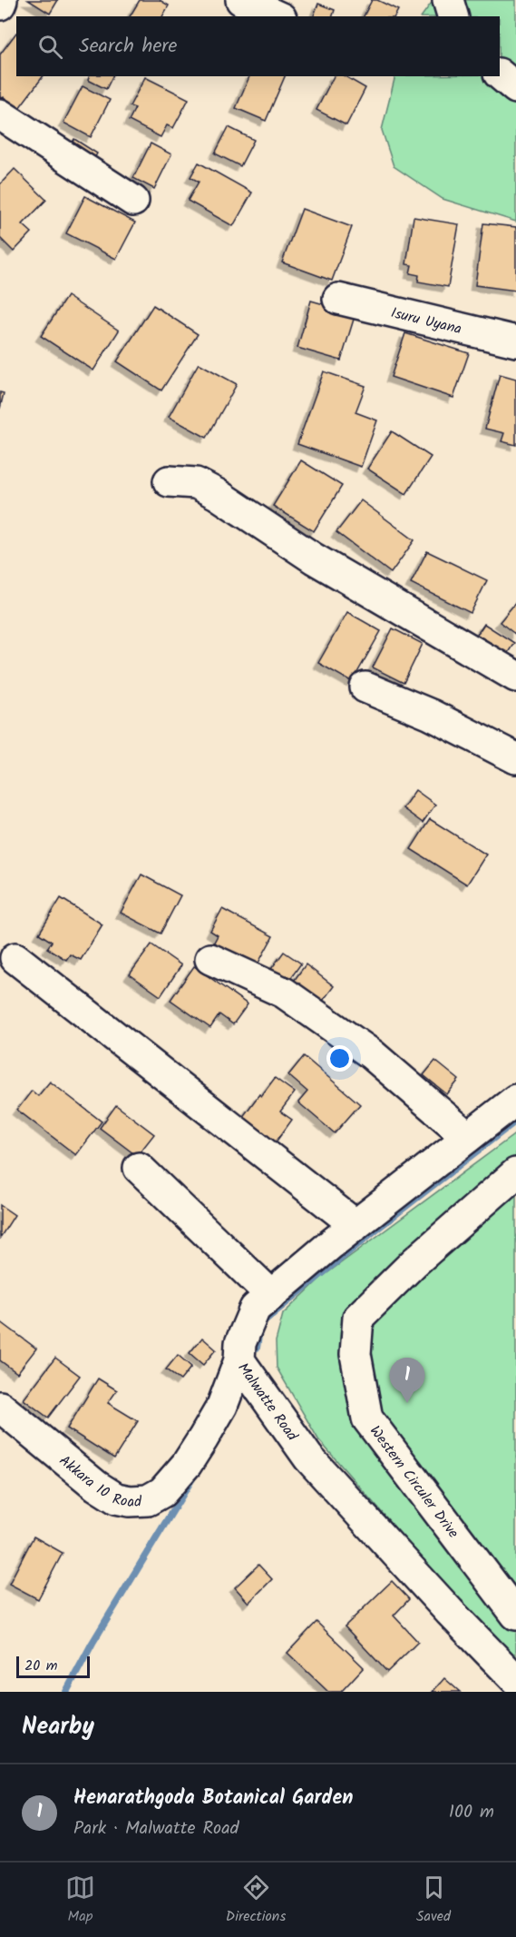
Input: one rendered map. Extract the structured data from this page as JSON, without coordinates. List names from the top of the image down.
{
  "streets": {
    "street": [
      "Isuru Uyana",
      "Malwatte Road",
      "Akkara 10 Road",
      "Western Circuler Drive"
    ]
  },
  "crossings": [
    ["Malwatte Road", "Akkara 10 Road"]
  ],
  "scale_bar": "20 m",
  "page": {
    "search": "Search here",
    "pins": "1",
    "scale": "20 m",
    "heading": "Nearby",
    "list": [
      {
        "mark": "1",
        "name": "Henarathgoda Botanical Garden",
        "note": "Park · Malwatte Road",
        "value": "100 m"
      }
    ],
    "nav": ["Map", "Directions", "Saved"]
  }
}
